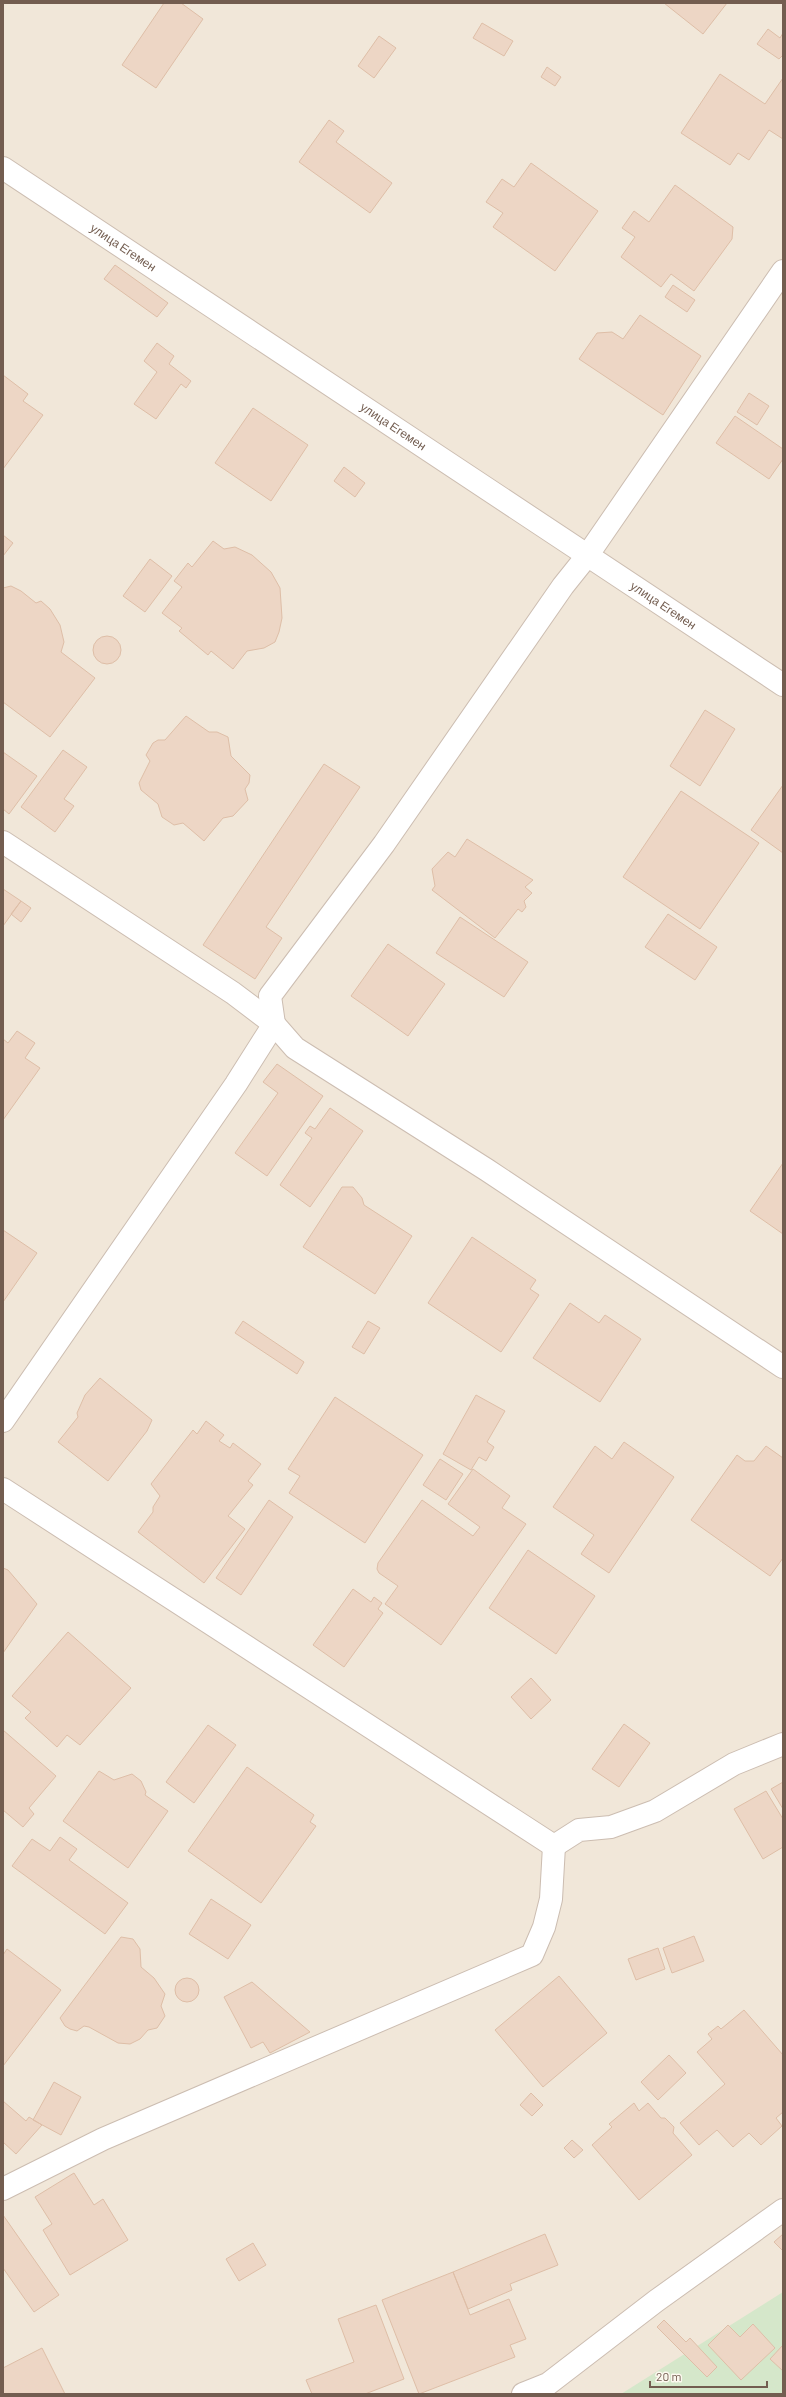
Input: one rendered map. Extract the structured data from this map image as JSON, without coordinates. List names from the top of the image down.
{
  "streets": {
    "street": ["улица Егемен"]
  },
  "scale_bar": "20 m"
}
